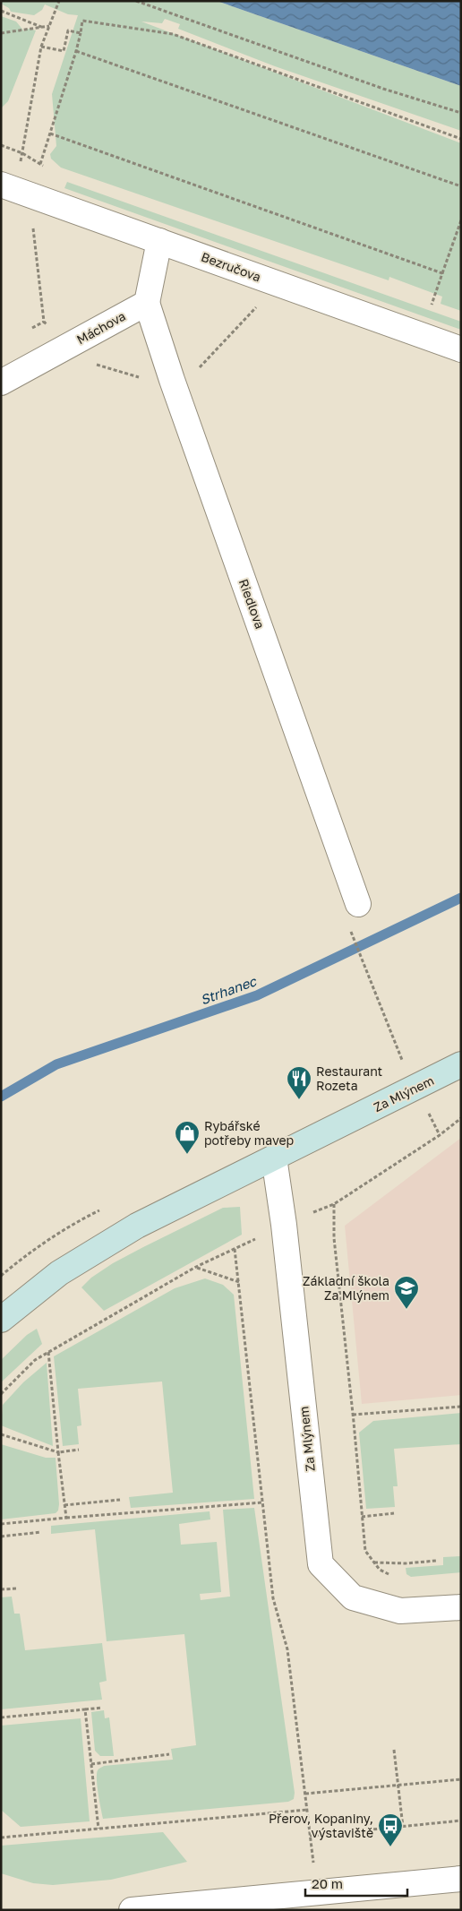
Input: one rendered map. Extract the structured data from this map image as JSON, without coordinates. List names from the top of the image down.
{
  "streets": {
    "street": [
      "Bezručova",
      "Máchova",
      "Riedlova",
      "Za Mlýnem"
    ]
  },
  "crossings": [
    ["Máchova", "Riedlova"]
  ],
  "water": ["Strhanec"],
  "places": {
    "restaurant": ["Restaurant Rozeta"],
    "shop": ["Rybářské potřeby mavep"],
    "school or university": ["Základní škola Za Mlýnem"],
    "bus stop": ["Přerov, Kopaniny, výstaviště"]
  },
  "scale_bar": "20 m"
}
